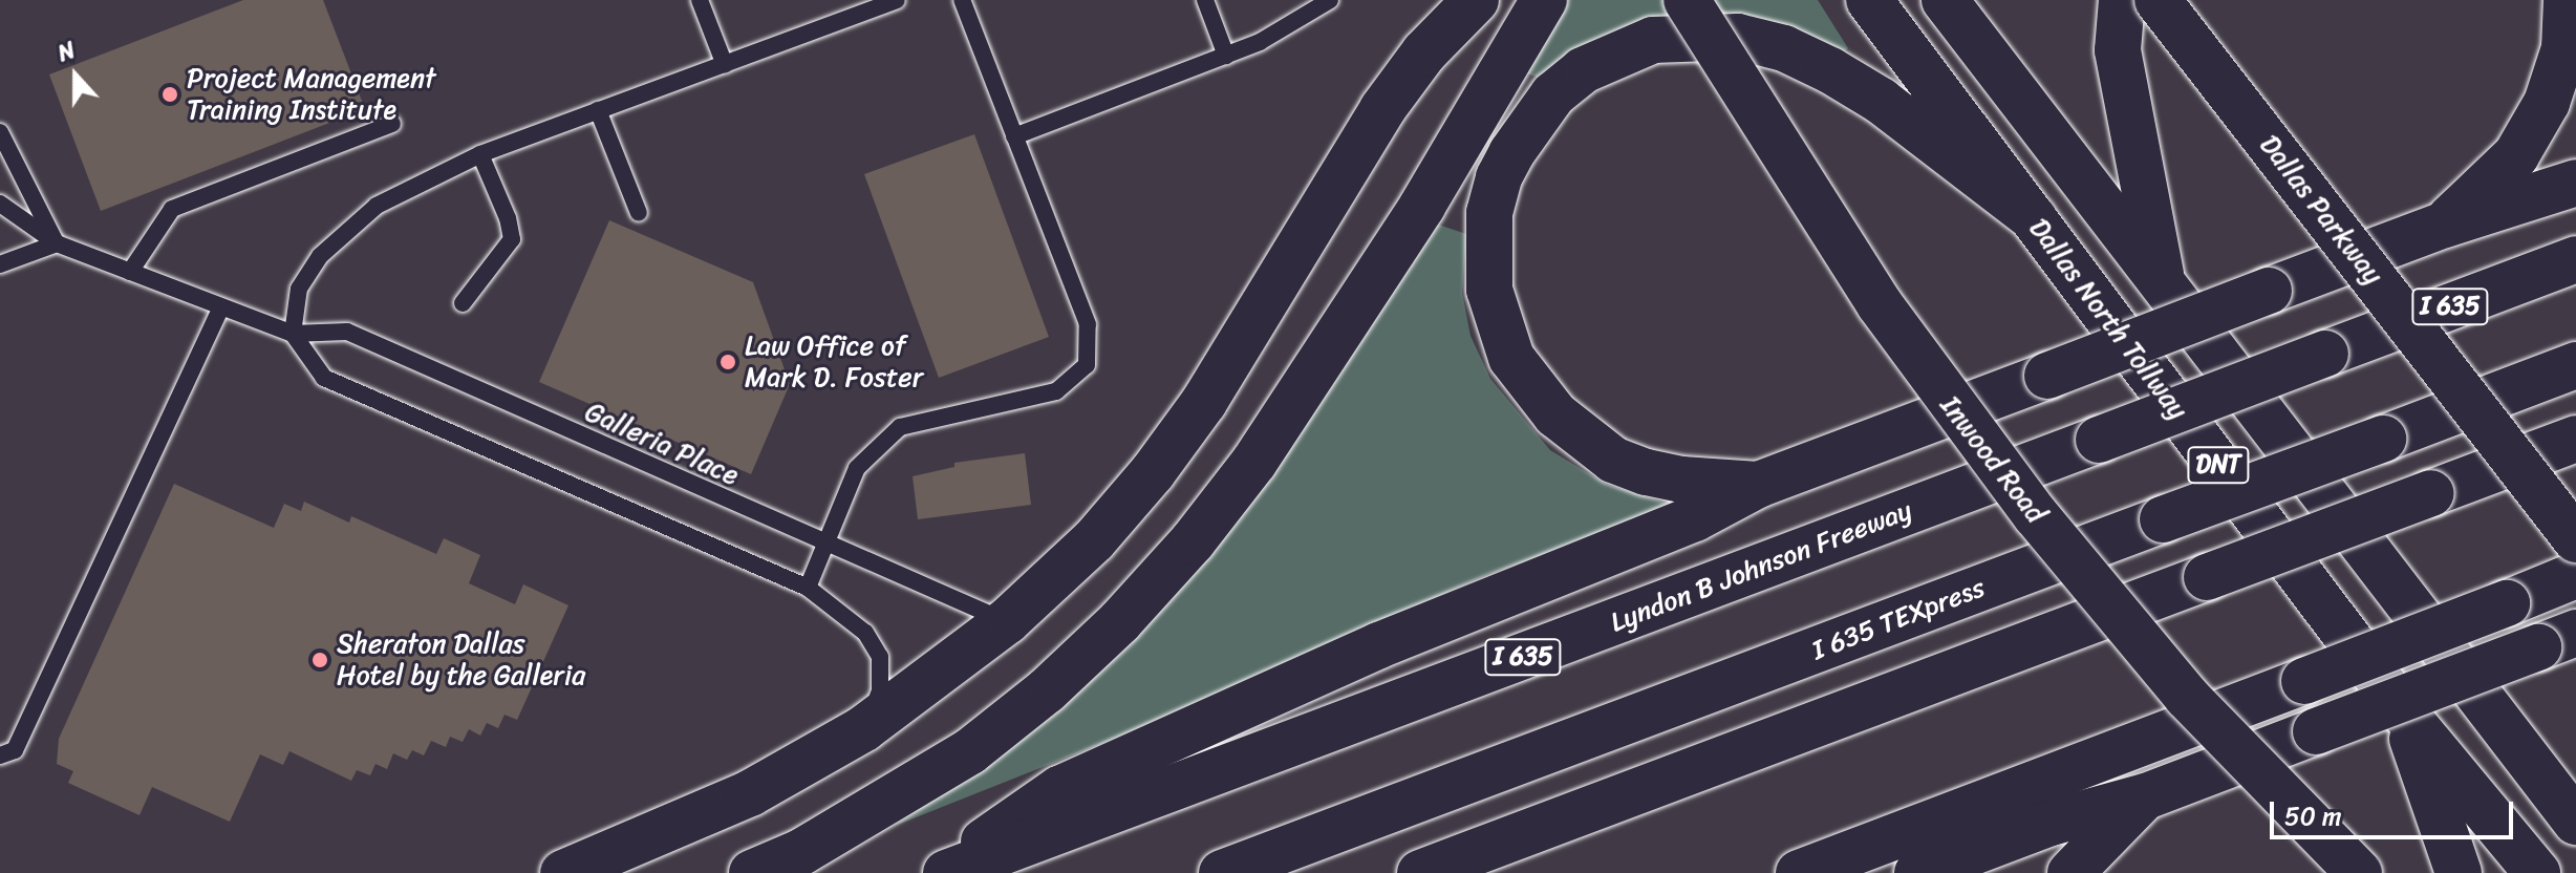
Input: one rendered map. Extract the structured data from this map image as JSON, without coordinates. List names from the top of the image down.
{
  "streets": {
    "main road": [
      "Dallas Parkway",
      "I 635",
      "Dallas North Tollway",
      "Inwood Road",
      "DNT",
      "Lyndon B Johnson Freeway",
      "I 635 TEXpress"
    ],
    "lane": ["Galleria Place"]
  },
  "places": ["Project Management Training Institute", "Law Office of Mark D. Foster", "Sheraton Dallas Hotel by the Galleria"],
  "scale_bar": "50 m",
  "north": "top"
}
